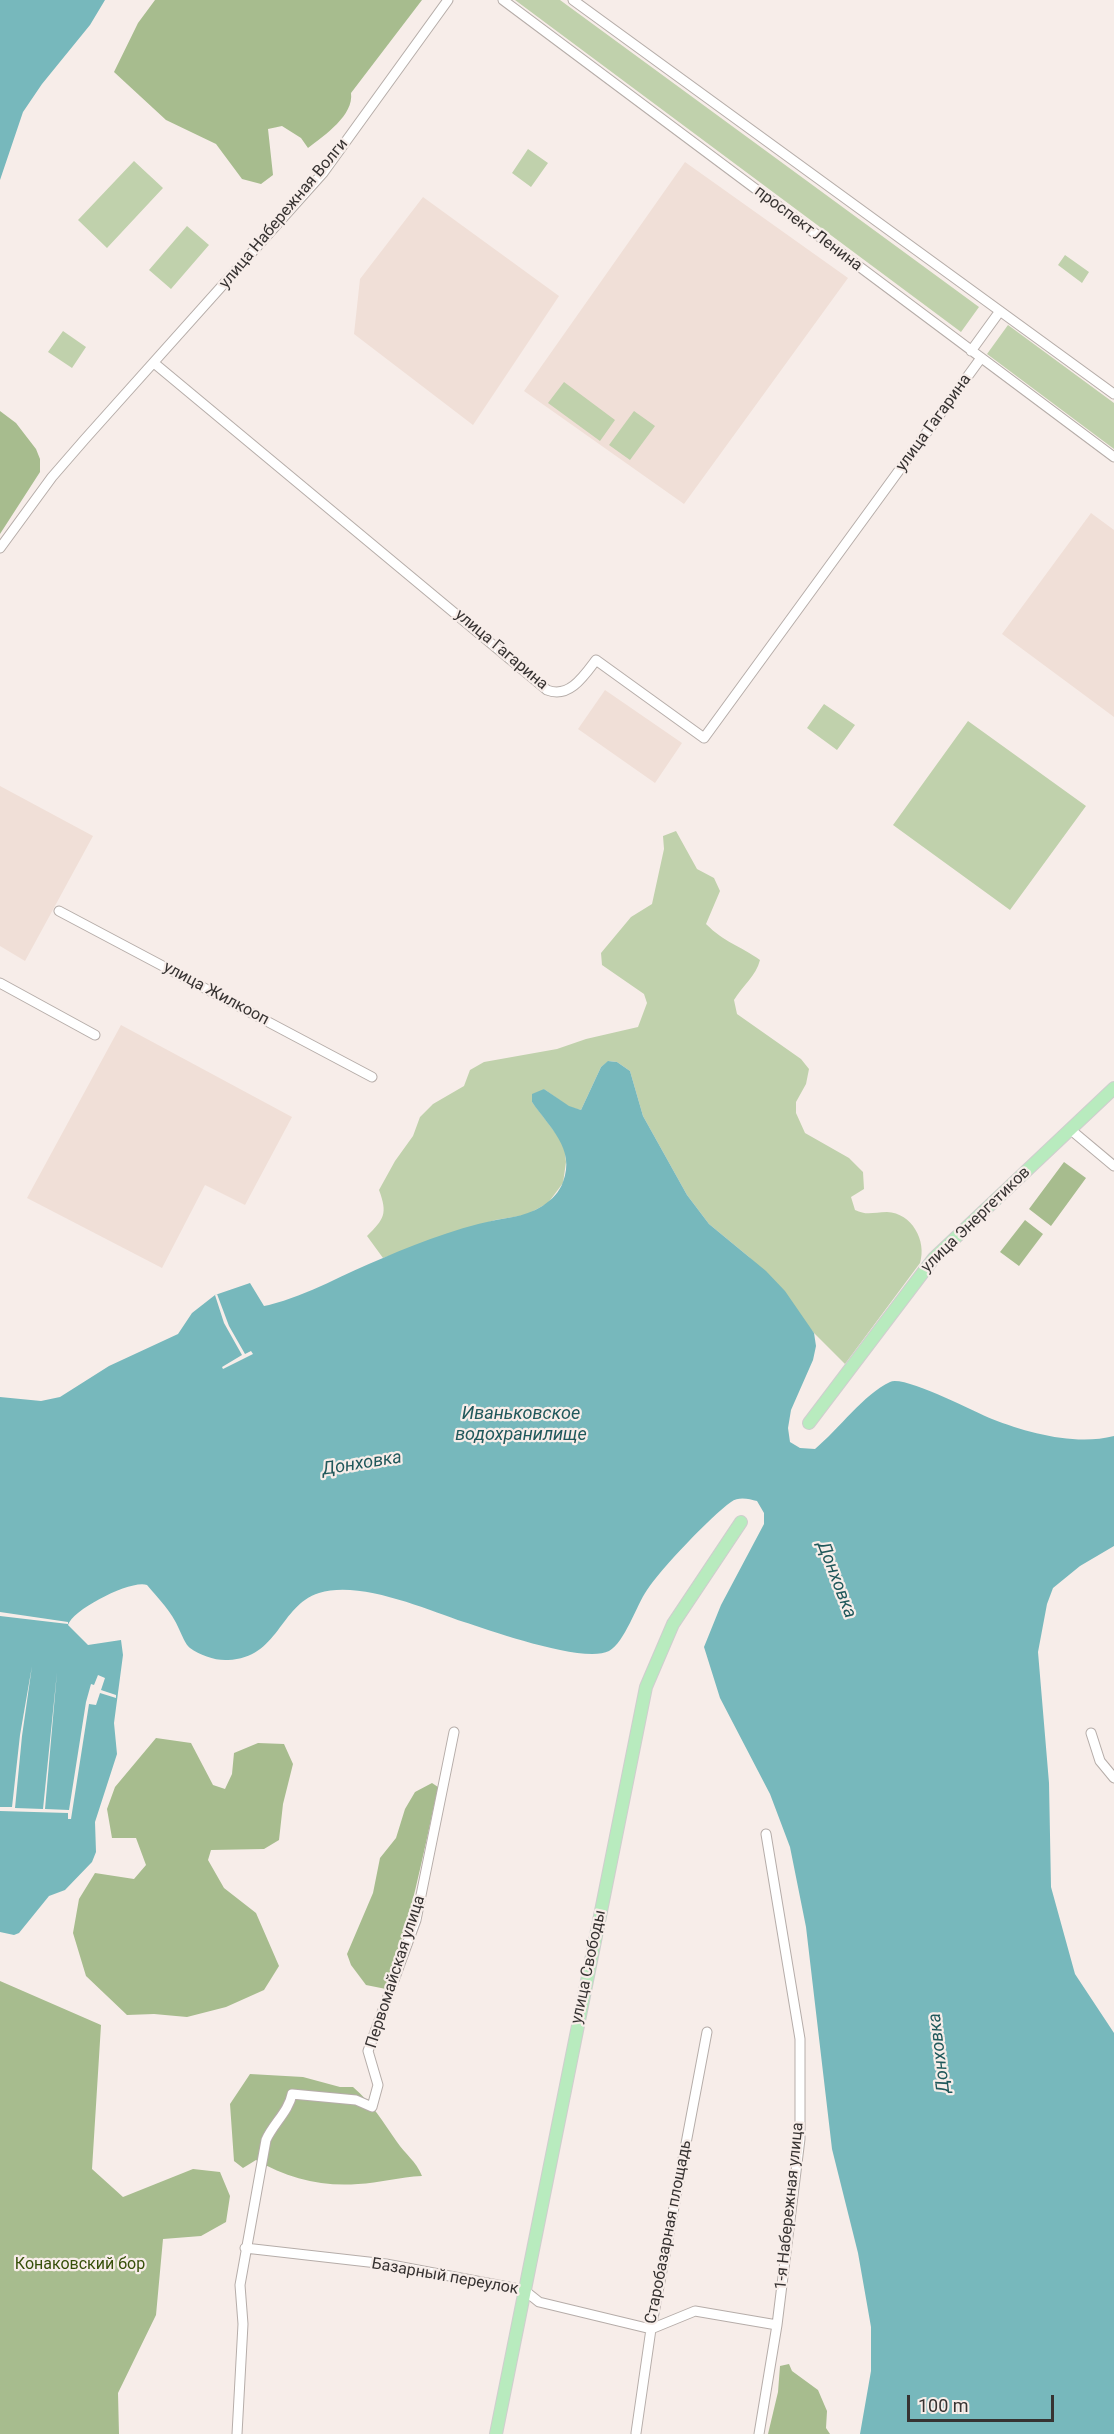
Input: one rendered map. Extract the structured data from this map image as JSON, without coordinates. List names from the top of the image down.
{
  "streets": {
    "main road": ["улица Энергетиков", "улица Свободы"],
    "street": [
      "улица Набережная Волги",
      "проспект Ленина",
      "улица Гагарина",
      "улица Жилкооп",
      "Первомайская улица",
      "1-я Набережная улица",
      "Старобазарная площадь",
      "Базарный переулок"
    ]
  },
  "crossings": [
    ["улица Набережная Волги", "улица Гагарина"],
    ["проспект Ленина", "улица Гагарина"],
    ["улица Свободы", "Базарный переулок"],
    ["Первомайская улица", "Базарный переулок"],
    ["Старобазарная площадь", "Базарный переулок"]
  ],
  "water": ["Иваньковское водохранилище", "Донховка"],
  "parks": ["Конаковский бор"],
  "scale_bar": "100 m"
}
